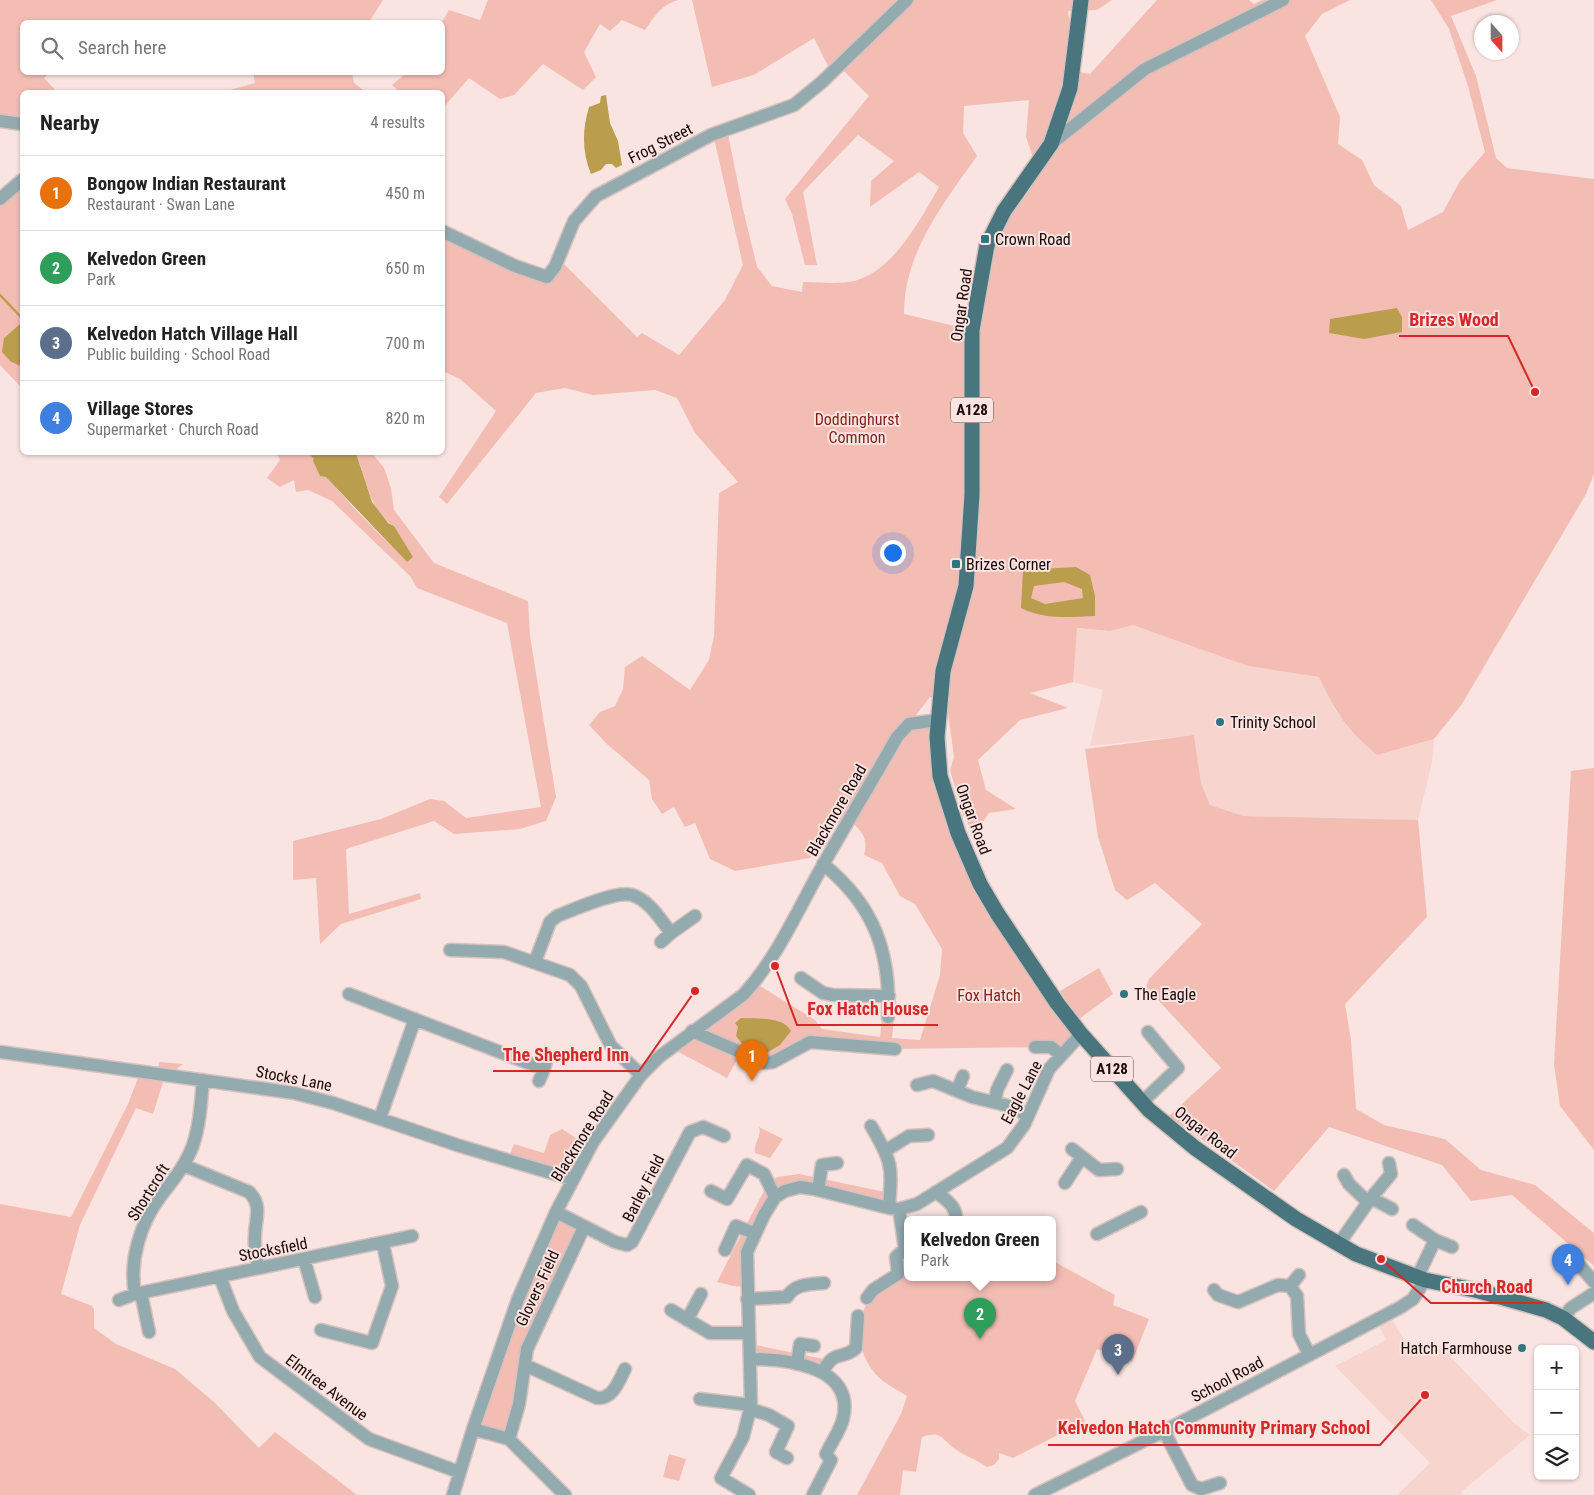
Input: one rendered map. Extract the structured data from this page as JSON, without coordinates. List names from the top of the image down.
{
  "streets": {
    "main road": ["Ongar Road", "A128"],
    "street": [
      "Frog Street",
      "Blackmore Road",
      "Stocks Lane",
      "Eagle Lane",
      "Barley Field",
      "Shortcroft",
      "Stocksfield",
      "Glovers Field",
      "School Road",
      "Elmtree Avenue"
    ]
  },
  "crossings": [
    ["Ongar Road", "Blackmore Road"],
    ["Ongar Road", "Eagle Lane"],
    ["Ongar Road", "School Road"],
    ["Blackmore Road", "Stocks Lane"],
    ["Blackmore Road", "Barley Field"],
    ["Blackmore Road", "Elmtree Avenue"],
    ["Stocks Lane", "Shortcroft"],
    ["Barley Field", "Glovers Field"],
    ["Shortcroft", "Stocksfield"],
    ["Stocksfield", "Elmtree Avenue"]
  ],
  "parks": ["Doddinghurst Common", "Fox Hatch"],
  "places": {
    "transit": ["Crown Road", "Brizes Corner"],
    "other": [
      "Brizes Wood",
      "Trinity School",
      "Fox Hatch House",
      "The Shepherd Inn",
      "The Eagle",
      "Church Road",
      "Hatch Farmhouse",
      "Kelvedon Hatch Community Primary School"
    ]
  },
  "north": "bottom",
  "page": {
    "search": "Search here",
    "heading": ["Nearby", "4 results"],
    "list": [
      {
        "mark": "1",
        "name": "Bongow Indian Restaurant",
        "note": "Restaurant · Swan Lane",
        "value": "450 m"
      },
      {
        "mark": "2",
        "name": "Kelvedon Green",
        "note": "Park",
        "value": "650 m"
      },
      {
        "mark": "3",
        "name": "Kelvedon Hatch Village Hall",
        "note": "Public building · School Road",
        "value": "700 m"
      },
      {
        "mark": "4",
        "name": "Village Stores",
        "note": "Supermarket · Church Road",
        "value": "820 m"
      }
    ],
    "pins": [
      "1",
      "4",
      "2",
      "3"
    ],
    "popup": ["Kelvedon Green", "Park"],
    "map_buttons": ["+", "−"]
  }
}
